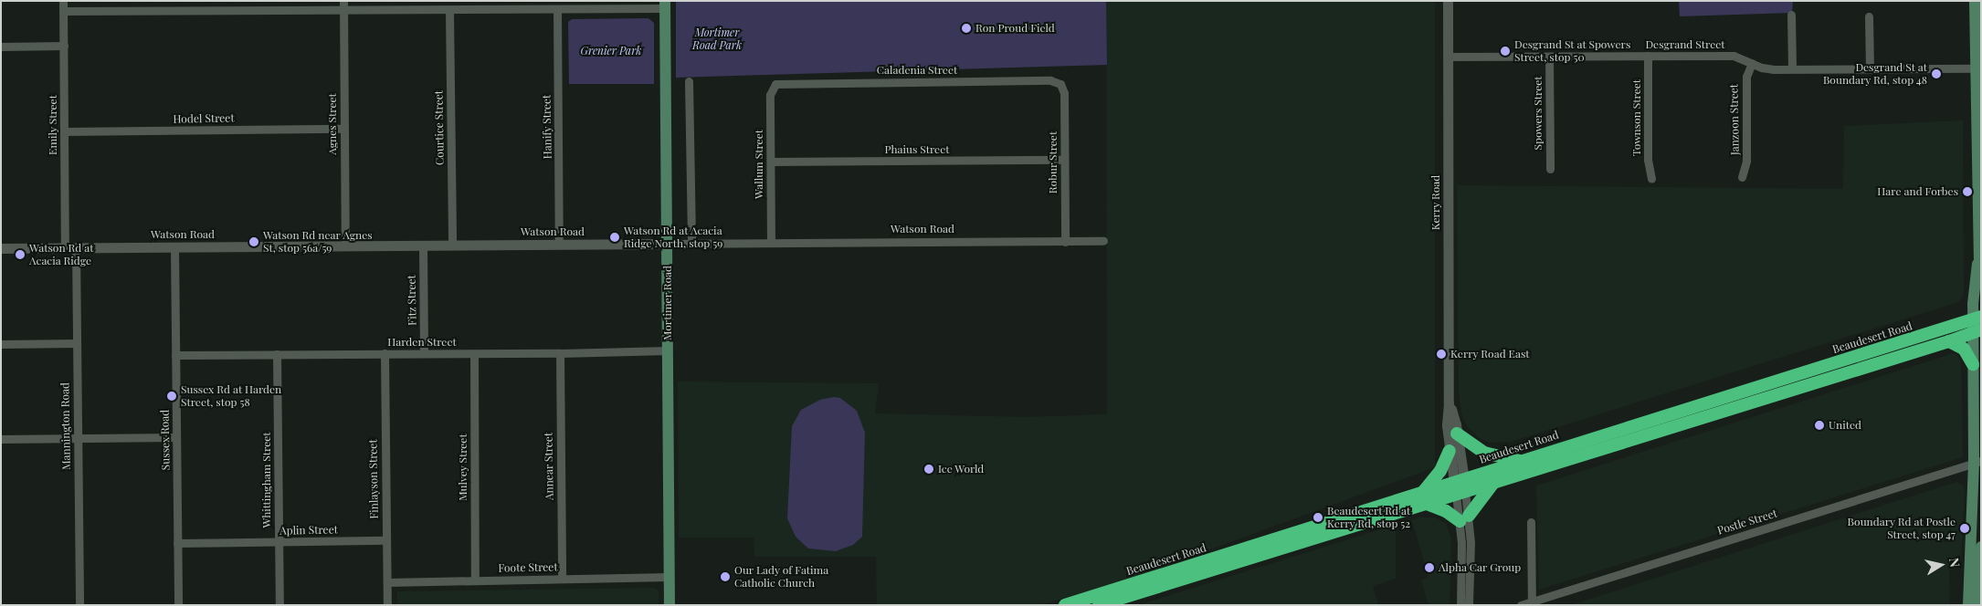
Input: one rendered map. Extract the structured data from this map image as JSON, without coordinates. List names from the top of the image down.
{
  "streets": {
    "highway": ["Beaudesert Road"],
    "main road": ["Mortimer Road"],
    "street": [
      "Desgrand Street",
      "Caladenia Street",
      "Spowers Street",
      "Townson Street",
      "Hodel Street",
      "Janzoon Street",
      "Agnes Street",
      "Emily Street",
      "Hanify Street",
      "Courtice Street",
      "Phaius Street",
      "Robur Street",
      "Wallum Street",
      "Kerry Road",
      "Watson Road",
      "Fitz Street",
      "Harden Street",
      "Mannington Road",
      "Sussex Road",
      "Annear Street",
      "Mulvey Street",
      "Finlayson Street",
      "Whittingham Street",
      "Postle Street",
      "Aplin Street",
      "Foote Street"
    ]
  },
  "crossings": [
    ["Desgrand Street", "Spowers Street"],
    ["Desgrand Street", "Townson Street"],
    ["Desgrand Street", "Janzoon Street"],
    ["Desgrand Street", "Kerry Road"],
    ["Caladenia Street", "Robur Street"],
    ["Caladenia Street", "Wallum Street"],
    ["Hodel Street", "Agnes Street"],
    ["Hodel Street", "Emily Street"],
    ["Agnes Street", "Watson Road"],
    ["Emily Street", "Watson Road"],
    ["Emily Street", "Mannington Road"],
    ["Hanify Street", "Watson Road"],
    ["Courtice Street", "Watson Road"],
    ["Phaius Street", "Robur Street"],
    ["Phaius Street", "Wallum Street"],
    ["Robur Street", "Watson Road"],
    ["Wallum Street", "Watson Road"],
    ["Kerry Road", "Beaudesert Road"],
    ["Watson Road", "Fitz Street"],
    ["Watson Road", "Mortimer Road"],
    ["Watson Road", "Mannington Road"],
    ["Watson Road", "Sussex Road"],
    ["Fitz Street", "Harden Street"],
    ["Mortimer Road", "Harden Street"],
    ["Mortimer Road", "Foote Street"],
    ["Harden Street", "Sussex Road"],
    ["Harden Street", "Annear Street"],
    ["Harden Street", "Mulvey Street"],
    ["Harden Street", "Finlayson Street"],
    ["Harden Street", "Whittingham Street"],
    ["Sussex Road", "Aplin Street"],
    ["Annear Street", "Foote Street"],
    ["Mulvey Street", "Foote Street"],
    ["Finlayson Street", "Aplin Street"],
    ["Finlayson Street", "Foote Street"],
    ["Whittingham Street", "Aplin Street"]
  ],
  "parks": ["Mortimer Road Park", "Grenier Park"],
  "places": [
    "Ron Proud Field",
    "Desgrand St at Spowers Street, stop 50",
    "Desgrand St at Boundary Rd, stop 48",
    "Hare and Forbes",
    "Watson Rd at Acacia Ridge North, stop 59",
    "Watson Rd near Agnes St, stop 56a/59",
    "Watson Rd at Acacia Ridge",
    "Kerry Road East",
    "Sussex Rd at Harden Street, stop 58",
    "United",
    "Ice World",
    "Beaudesert Rd at Kerry Rd, stop 52",
    "Boundary Rd at Postle Street, stop 47",
    "Alpha Car Group",
    "Our Lady of Fatima Catholic Church"
  ],
  "north": "right"
}
